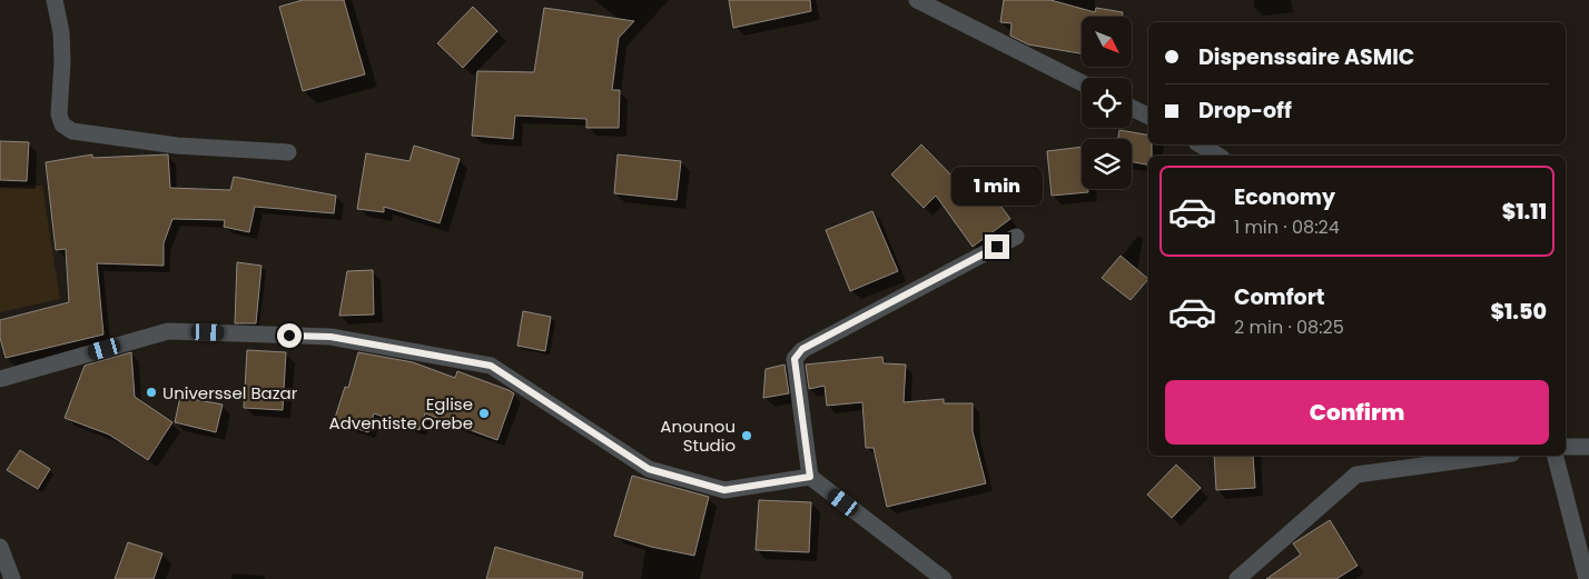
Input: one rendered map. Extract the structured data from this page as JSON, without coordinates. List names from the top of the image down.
{
  "places": ["Universsel Bazar", "Eglise Adventiste Orebe", "Anounou Studio"],
  "north": "bottom right",
  "page": {
    "banner": ["Dispenssaire ASMIC", "Drop-off"],
    "list": [
      {
        "name": "Economy",
        "note": "1 min · 08:24",
        "value": "$1.11"
      },
      {
        "name": "Comfort",
        "note": "2 min · 08:25",
        "value": "$1.50"
      }
    ],
    "bubble": "1 min",
    "buttons": "Confirm"
  }
}
